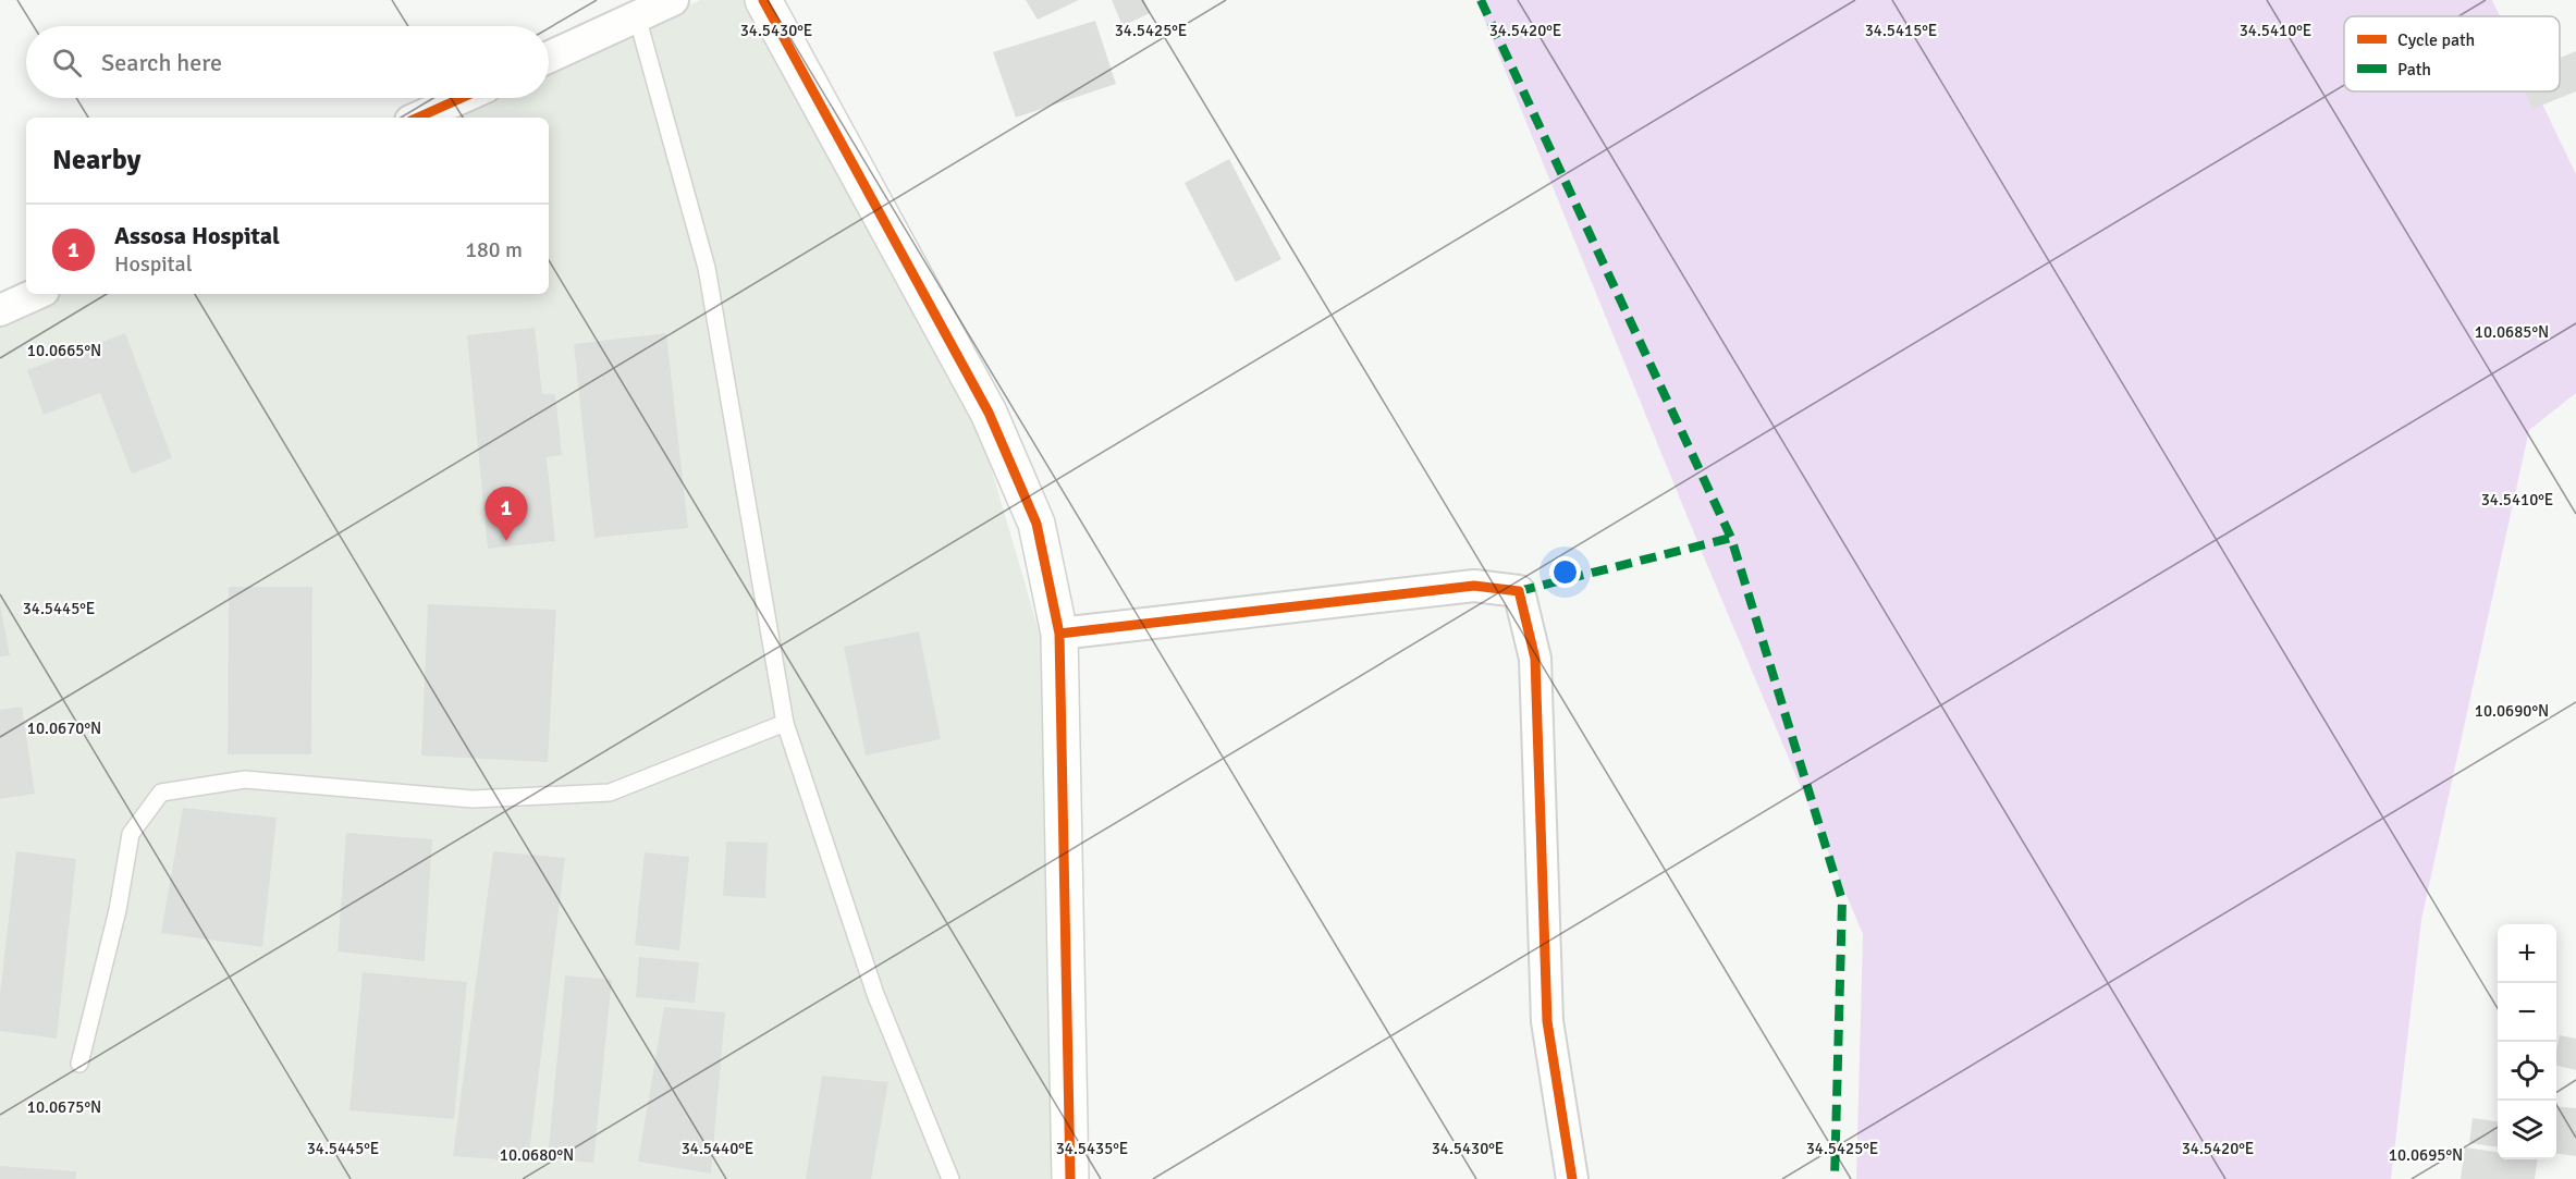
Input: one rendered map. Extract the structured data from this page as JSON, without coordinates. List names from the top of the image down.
{
  "legend": ["Cycle path", "Path"],
  "page": {
    "search": "Search here",
    "heading": "Nearby",
    "list": [
      {
        "mark": "1",
        "name": "Assosa Hospital",
        "note": "Hospital",
        "value": "180 m"
      }
    ],
    "pins": "1",
    "map_buttons": ["+", "−"]
  },
  "coordinates": [
    "34.5430°E",
    "34.5425°E",
    "34.5420°E",
    "34.5415°E",
    "34.5410°E",
    "10.0685°N",
    "10.0665°N",
    "34.5445°E",
    "10.0690°N",
    "10.0670°N",
    "10.0675°N",
    "34.5440°E",
    "34.5435°E",
    "10.0680°N",
    "10.0695°N"
  ]
}
